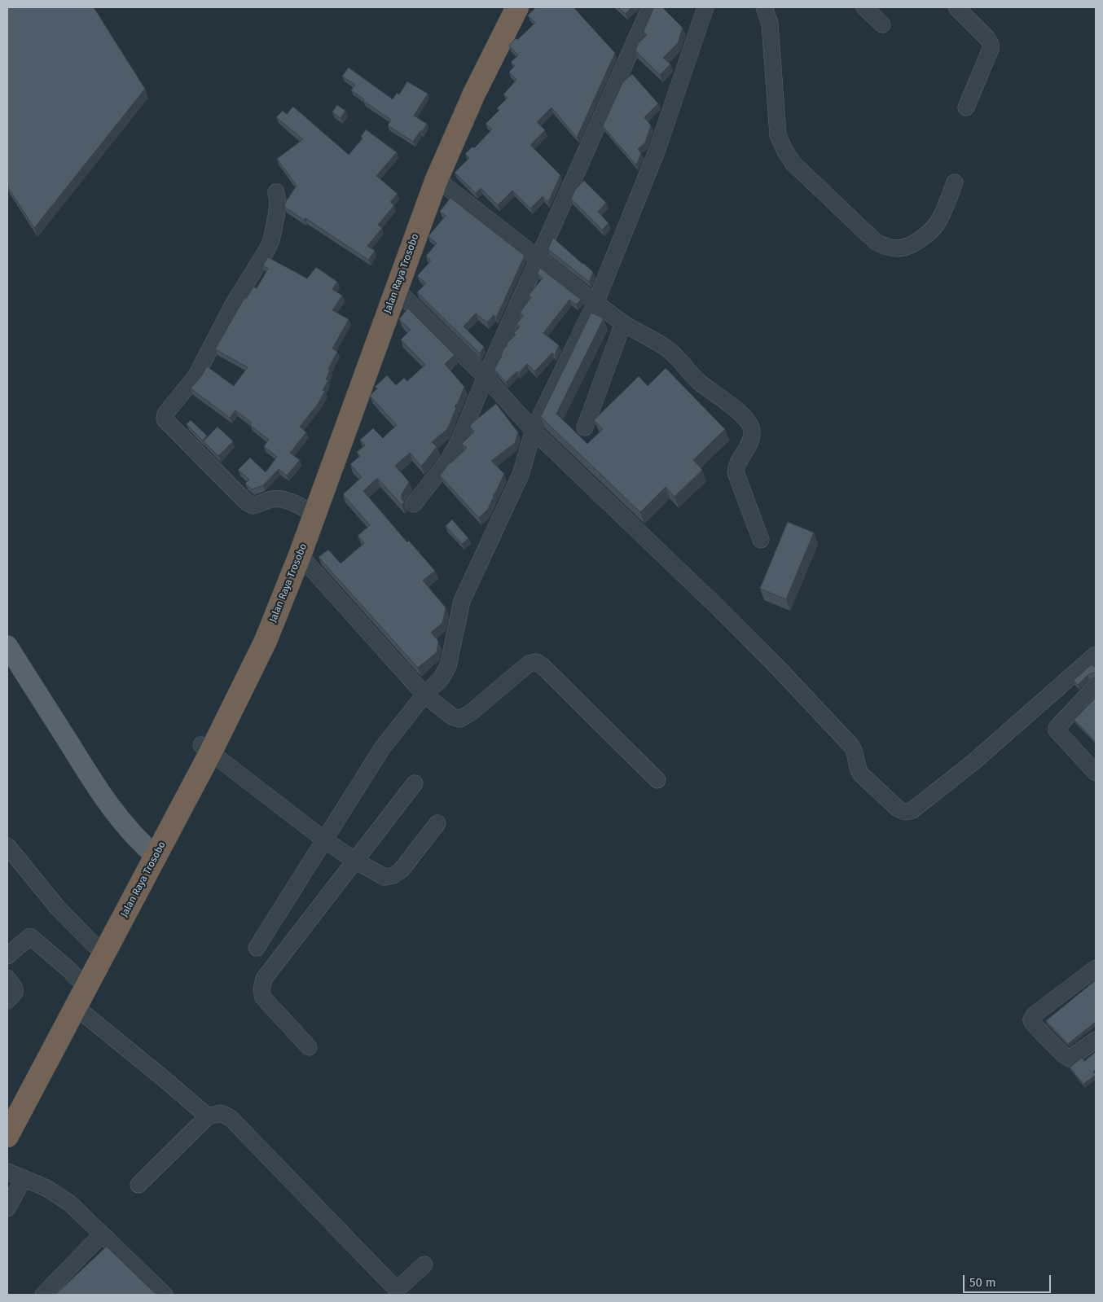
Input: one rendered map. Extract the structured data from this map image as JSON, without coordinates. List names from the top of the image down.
{
  "streets": {
    "highway": ["Jalan Raya Trosobo"]
  },
  "scale_bar": "50 m"
}
